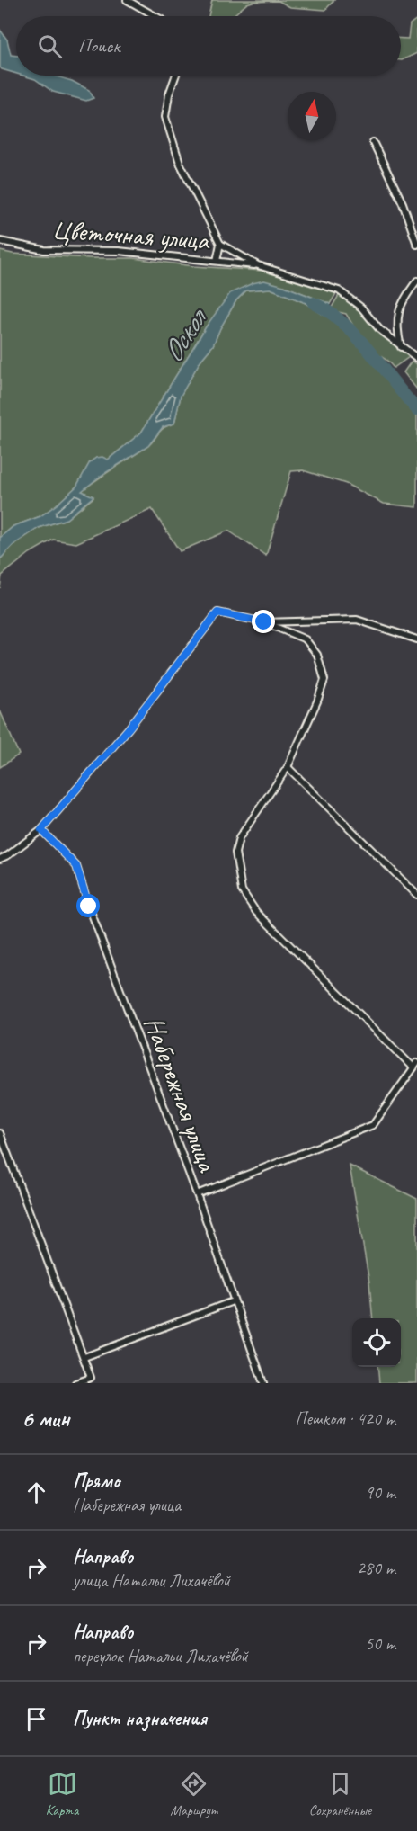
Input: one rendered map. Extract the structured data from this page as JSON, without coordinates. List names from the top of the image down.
{
  "streets": {
    "street": ["Цветочная улица", "Набережная улица"]
  },
  "water": ["Оскол"],
  "north": "top",
  "page": {
    "search": "Поиск",
    "heading": ["6 мин", "Пешком · 420 m"],
    "list": [
      ["Прямо", "Набережная улица", "90 m"],
      ["Направо", "улица Натальи Лихачёвой", "280 m"],
      ["Направо", "переулок Натальи Лихачёвой", "50 m"],
      "Пункт назначения"
    ],
    "nav": ["Карта", "Маршрут", "Сохранённые"]
  }
}
